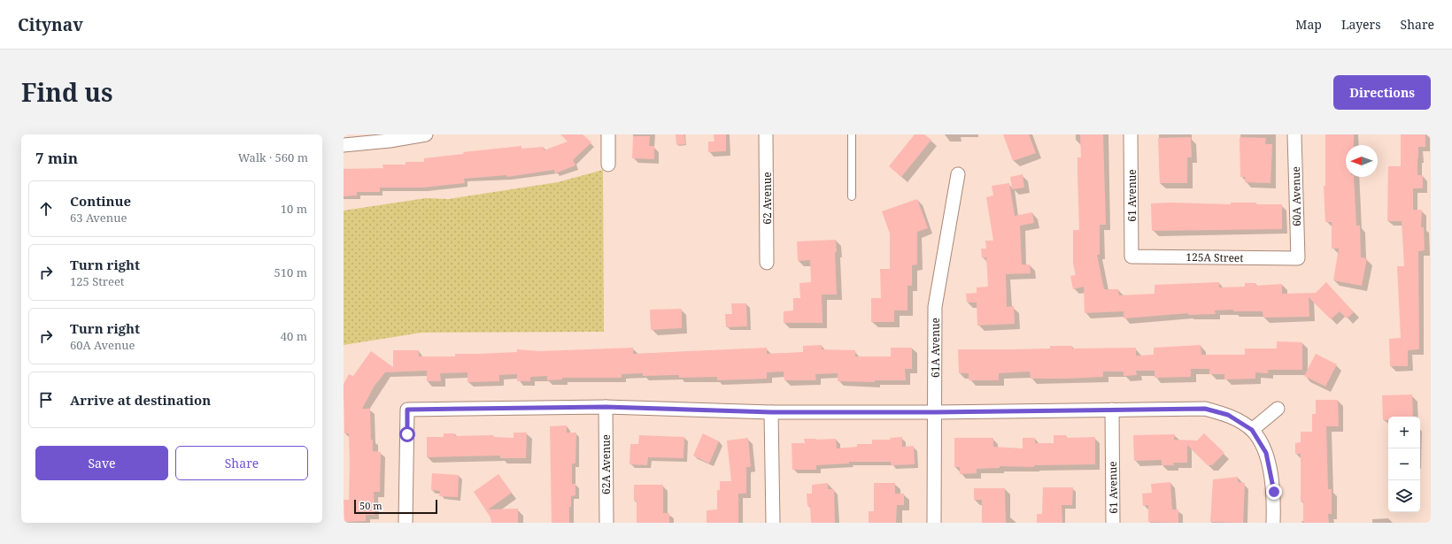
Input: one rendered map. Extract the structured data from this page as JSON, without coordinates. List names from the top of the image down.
{
  "streets": {
    "street": [
      "61 Avenue",
      "60A Avenue",
      "62 Avenue",
      "125A Street",
      "61A Avenue",
      "62A Avenue"
    ]
  },
  "crossings": [
    ["61 Avenue", "125A Street"],
    ["60A Avenue", "125A Street"]
  ],
  "scale_bar": "50 m",
  "north": "left",
  "page": {
    "header": "Citynav",
    "nav": ["Map", "Layers", "Share"],
    "title": "Find us",
    "buttons": [
      "Directions",
      ["Save", "Share"]
    ],
    "heading": ["7 min", "Walk · 560 m"],
    "list": [
      ["Continue", "63 Avenue", "10 m"],
      ["Turn right", "125 Street", "510 m"],
      ["Turn right", "60A Avenue", "40 m"],
      "Arrive at destination"
    ],
    "map_buttons": ["+", "−"],
    "scale": "50 m"
  }
}
